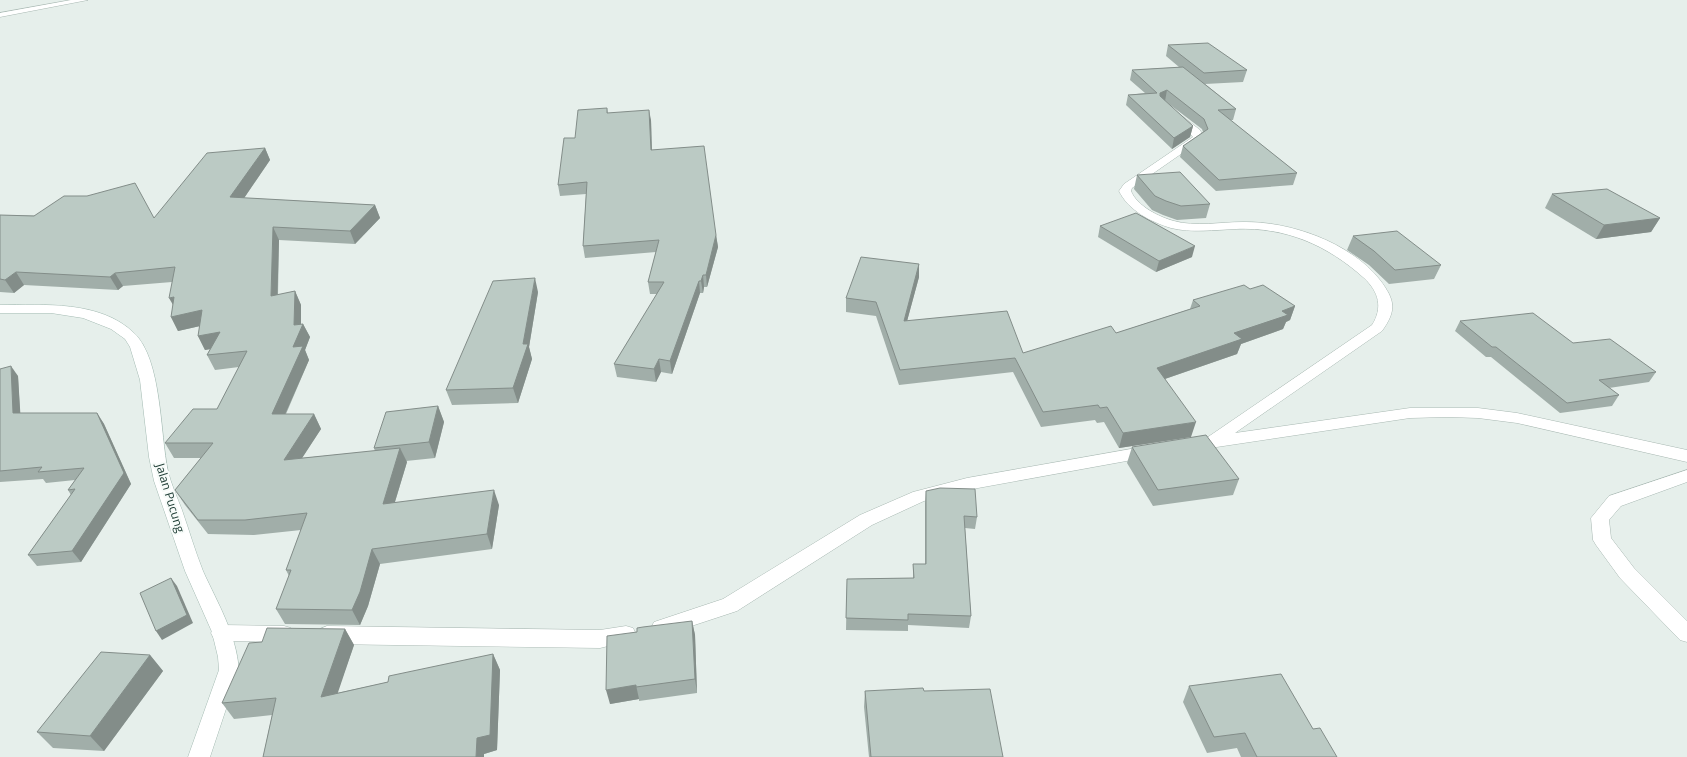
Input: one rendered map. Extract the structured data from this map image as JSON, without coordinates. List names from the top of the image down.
{
  "streets": {
    "street": ["Jalan Pucung"]
  }
}
